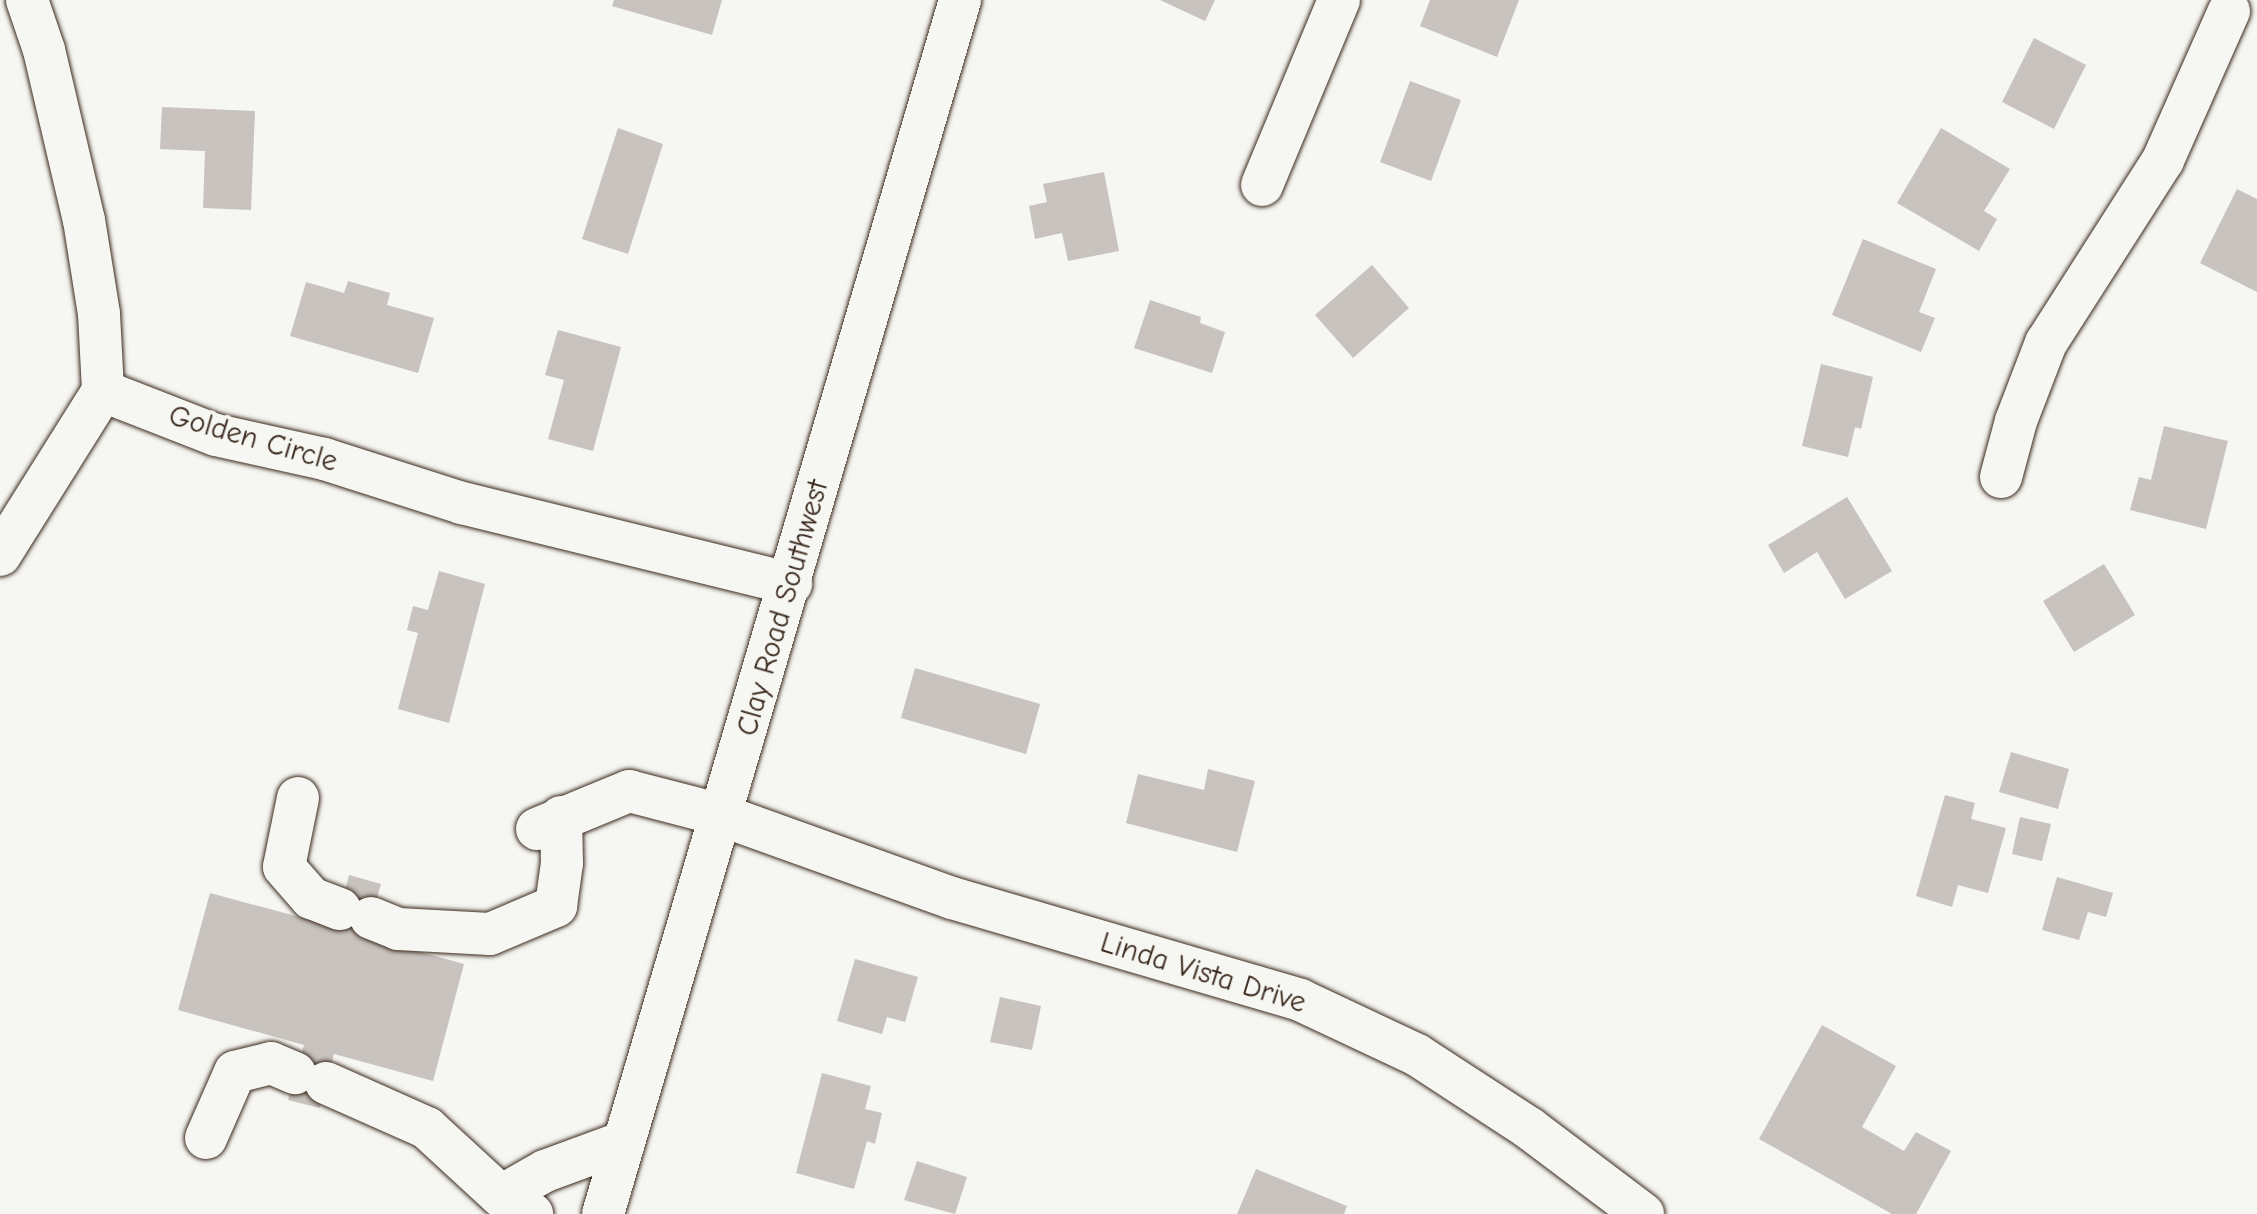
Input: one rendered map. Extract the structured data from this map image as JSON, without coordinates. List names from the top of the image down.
{
  "streets": {
    "street": ["Golden Circle", "Clay Road Southwest", "Linda Vista Drive"]
  },
  "crossings": [
    ["Golden Circle", "Clay Road Southwest"],
    ["Clay Road Southwest", "Linda Vista Drive"]
  ]
}
